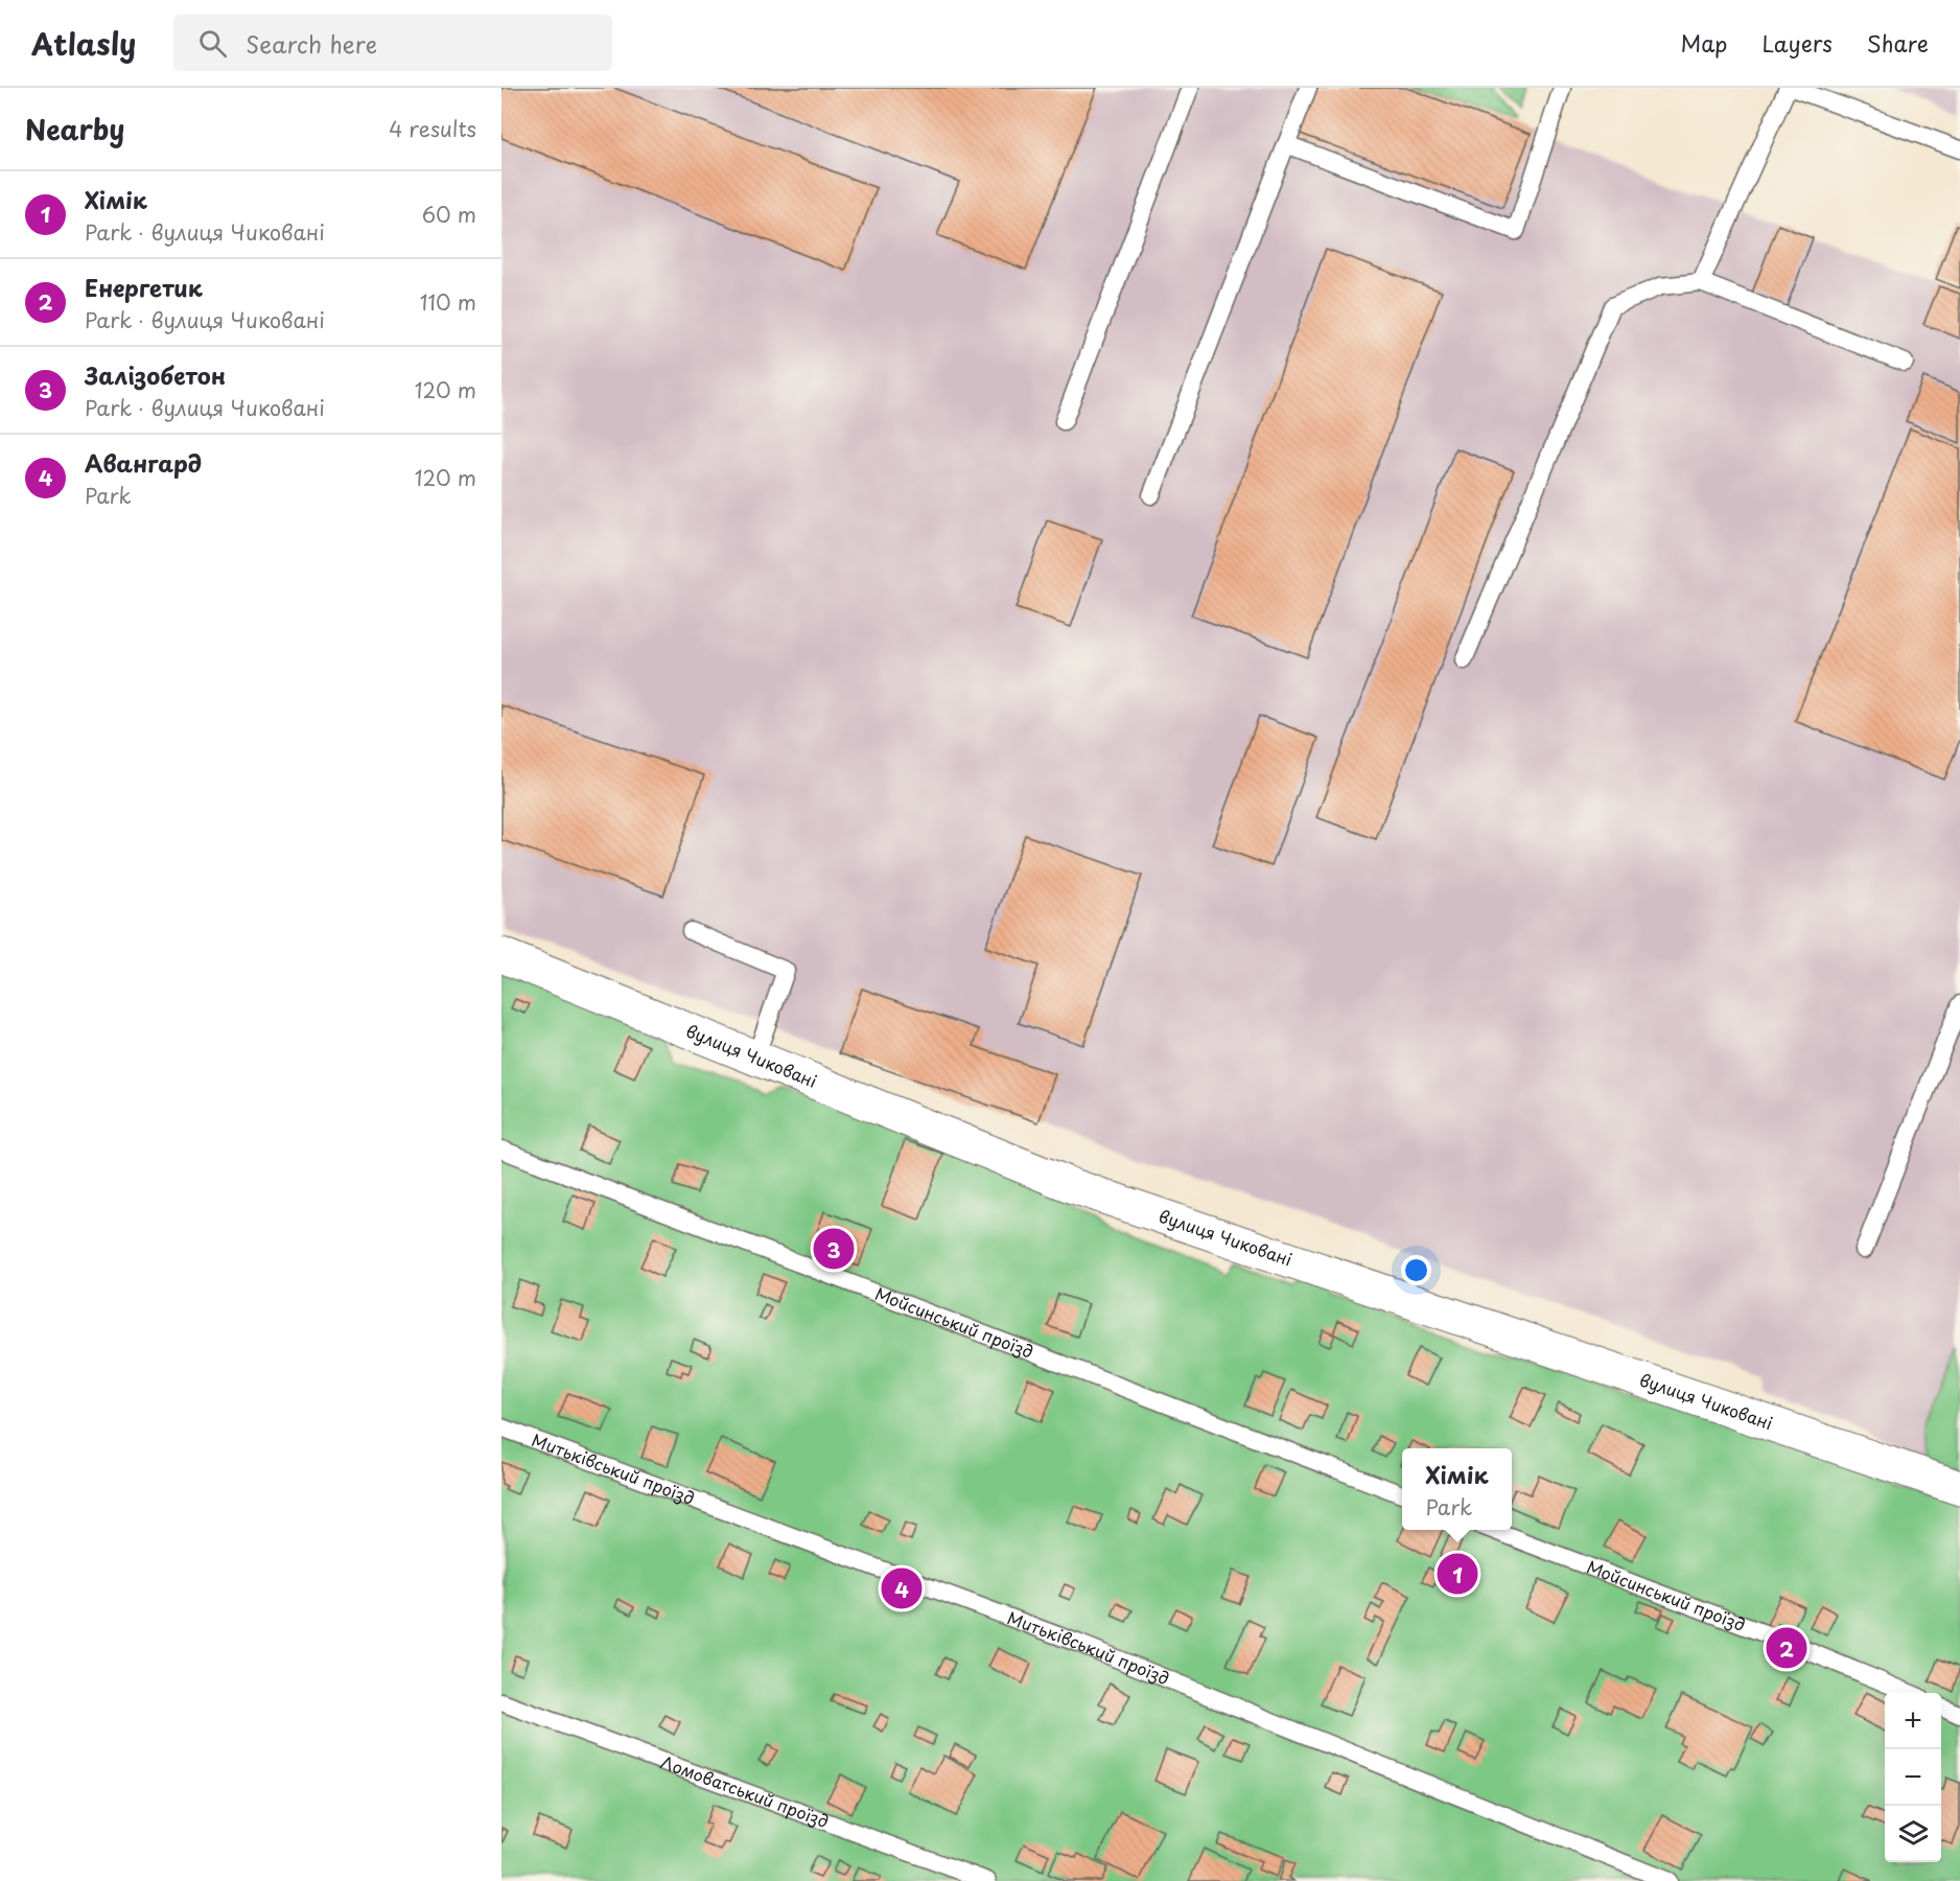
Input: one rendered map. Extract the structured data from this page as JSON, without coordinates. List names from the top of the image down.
{
  "streets": {
    "street": ["вулиця Чиковані"],
    "lane": ["Мойсинський проїзд", "Митьківський проїзд", "Ломоватський проїзд"]
  },
  "page": {
    "header": "Atlasly",
    "search": "Search here",
    "nav": ["Map", "Layers", "Share"],
    "heading": ["Nearby", "4 results"],
    "list": [
      {
        "mark": "1",
        "name": "Хімік",
        "note": "Park · вулиця Чиковані",
        "value": "60 m"
      },
      {
        "mark": "2",
        "name": "Енергетик",
        "note": "Park · вулиця Чиковані",
        "value": "110 m"
      },
      {
        "mark": "3",
        "name": "Залізобетон",
        "note": "Park · вулиця Чиковані",
        "value": "120 m"
      },
      {
        "mark": "4",
        "name": "Авангард",
        "note": "Park",
        "value": "120 m"
      }
    ],
    "pins": [
      "3",
      "1",
      "4",
      "2"
    ],
    "popup": ["Хімік", "Park"],
    "map_buttons": ["+", "−"]
  }
}
